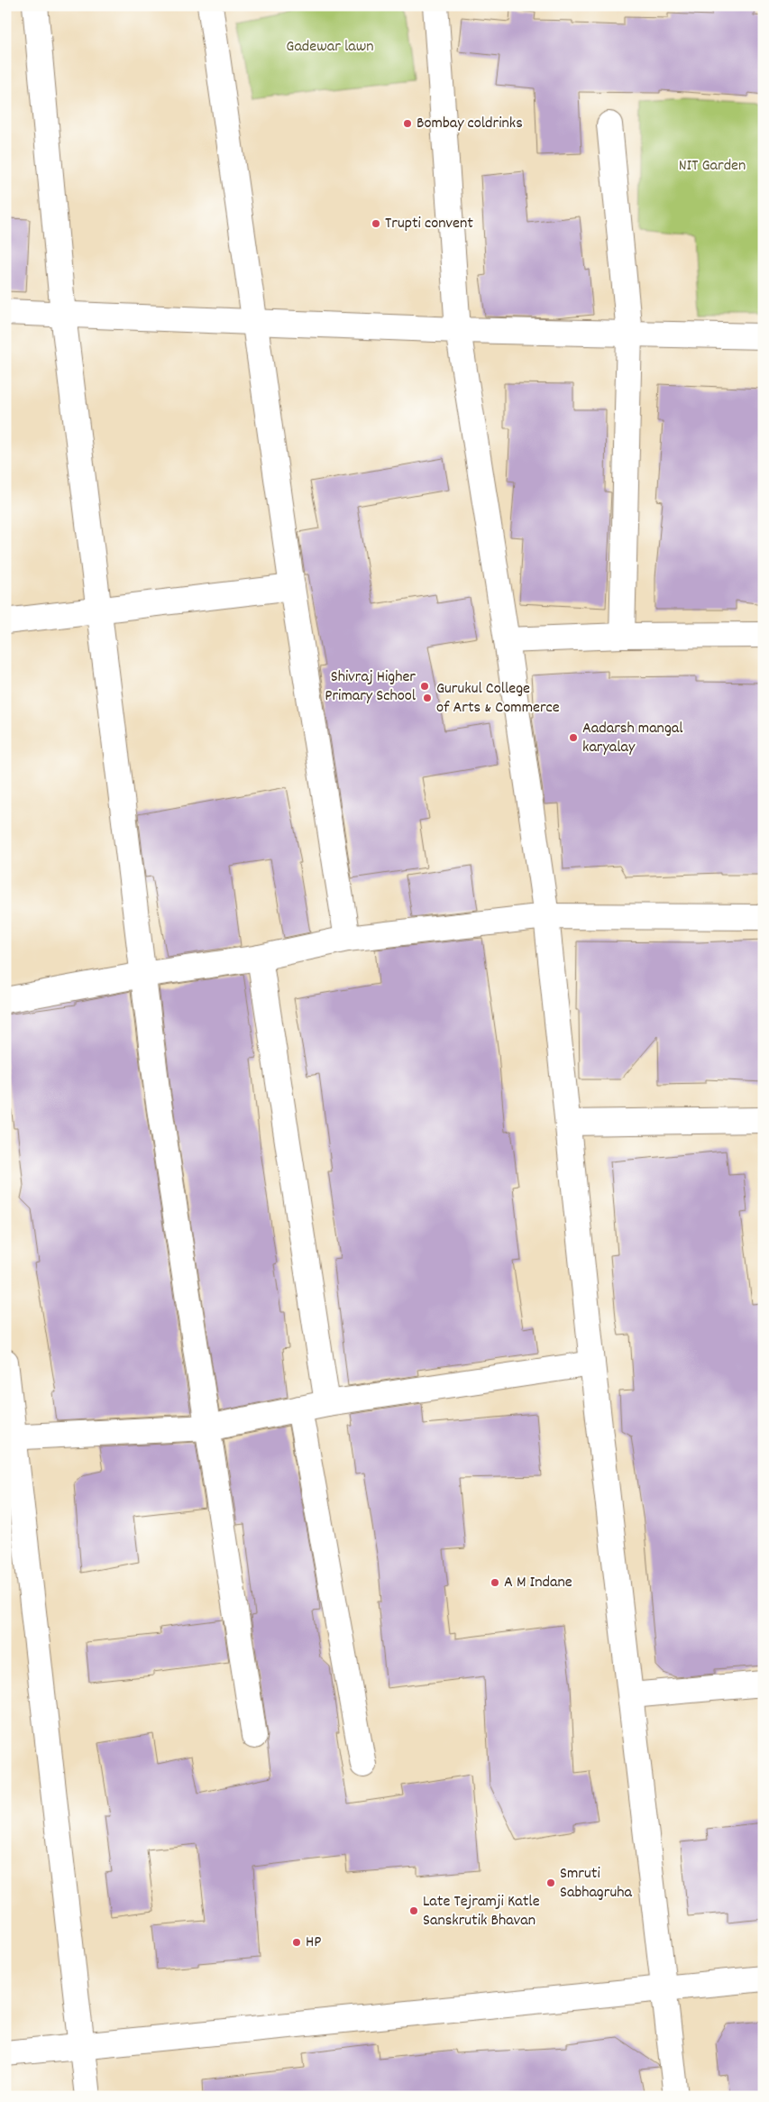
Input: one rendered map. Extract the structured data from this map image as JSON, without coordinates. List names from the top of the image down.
{
  "parks": ["Gadewar lawn", "NIT Garden"],
  "places": [
    "Bombay coldrinks",
    "Trupti convent",
    "Shivraj Higher Primary School",
    "Gurukul College of Arts & Commerce",
    "Aadarsh mangal karyalay",
    "A M Indane",
    "Smruti Sabhagruha",
    "Late Tejramji Katle Sanskrutik Bhavan",
    "HP"
  ]
}
